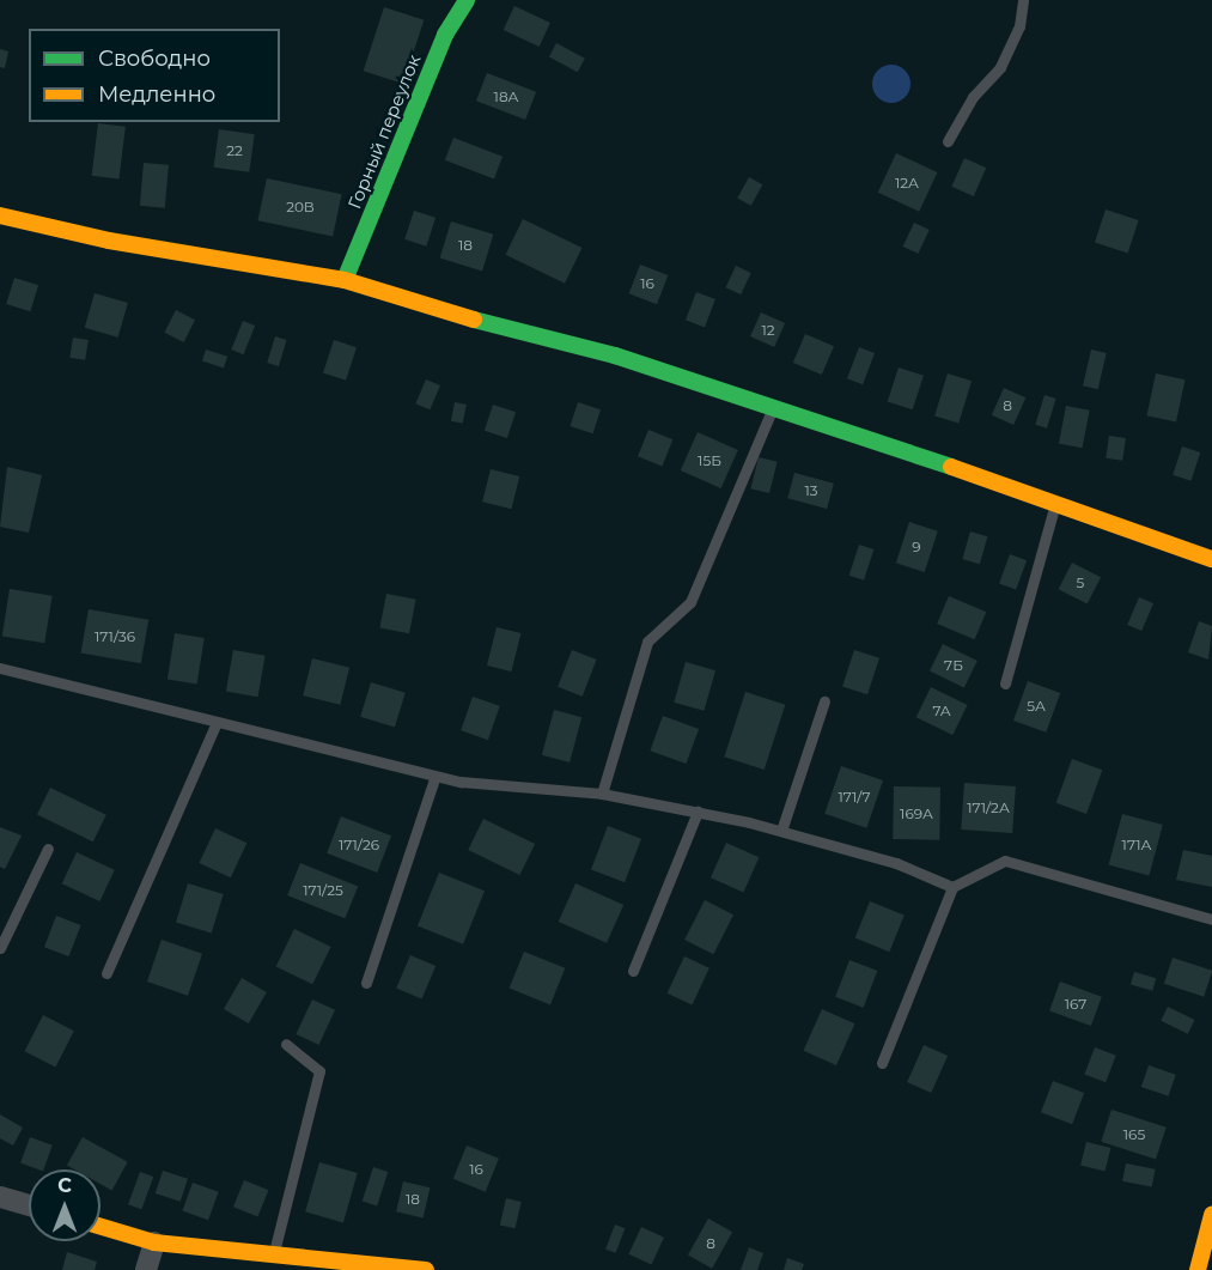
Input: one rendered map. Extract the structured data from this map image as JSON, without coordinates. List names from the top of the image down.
{
  "streets": {
    "street": ["Горный переулок"]
  },
  "house_numbers": [
    "18А",
    "22",
    "12А",
    "20В",
    "18",
    "16",
    "12",
    "8",
    "15Б",
    "13",
    "9",
    "5",
    "171/36",
    "7Б",
    "5А",
    "7А",
    "171/7",
    "171/2А",
    "169А",
    "171/26",
    "171А",
    "171/25",
    "167",
    "165",
    "16",
    "18",
    "8"
  ],
  "legend": ["Свободно", "Медленно"],
  "north": "top"
}
